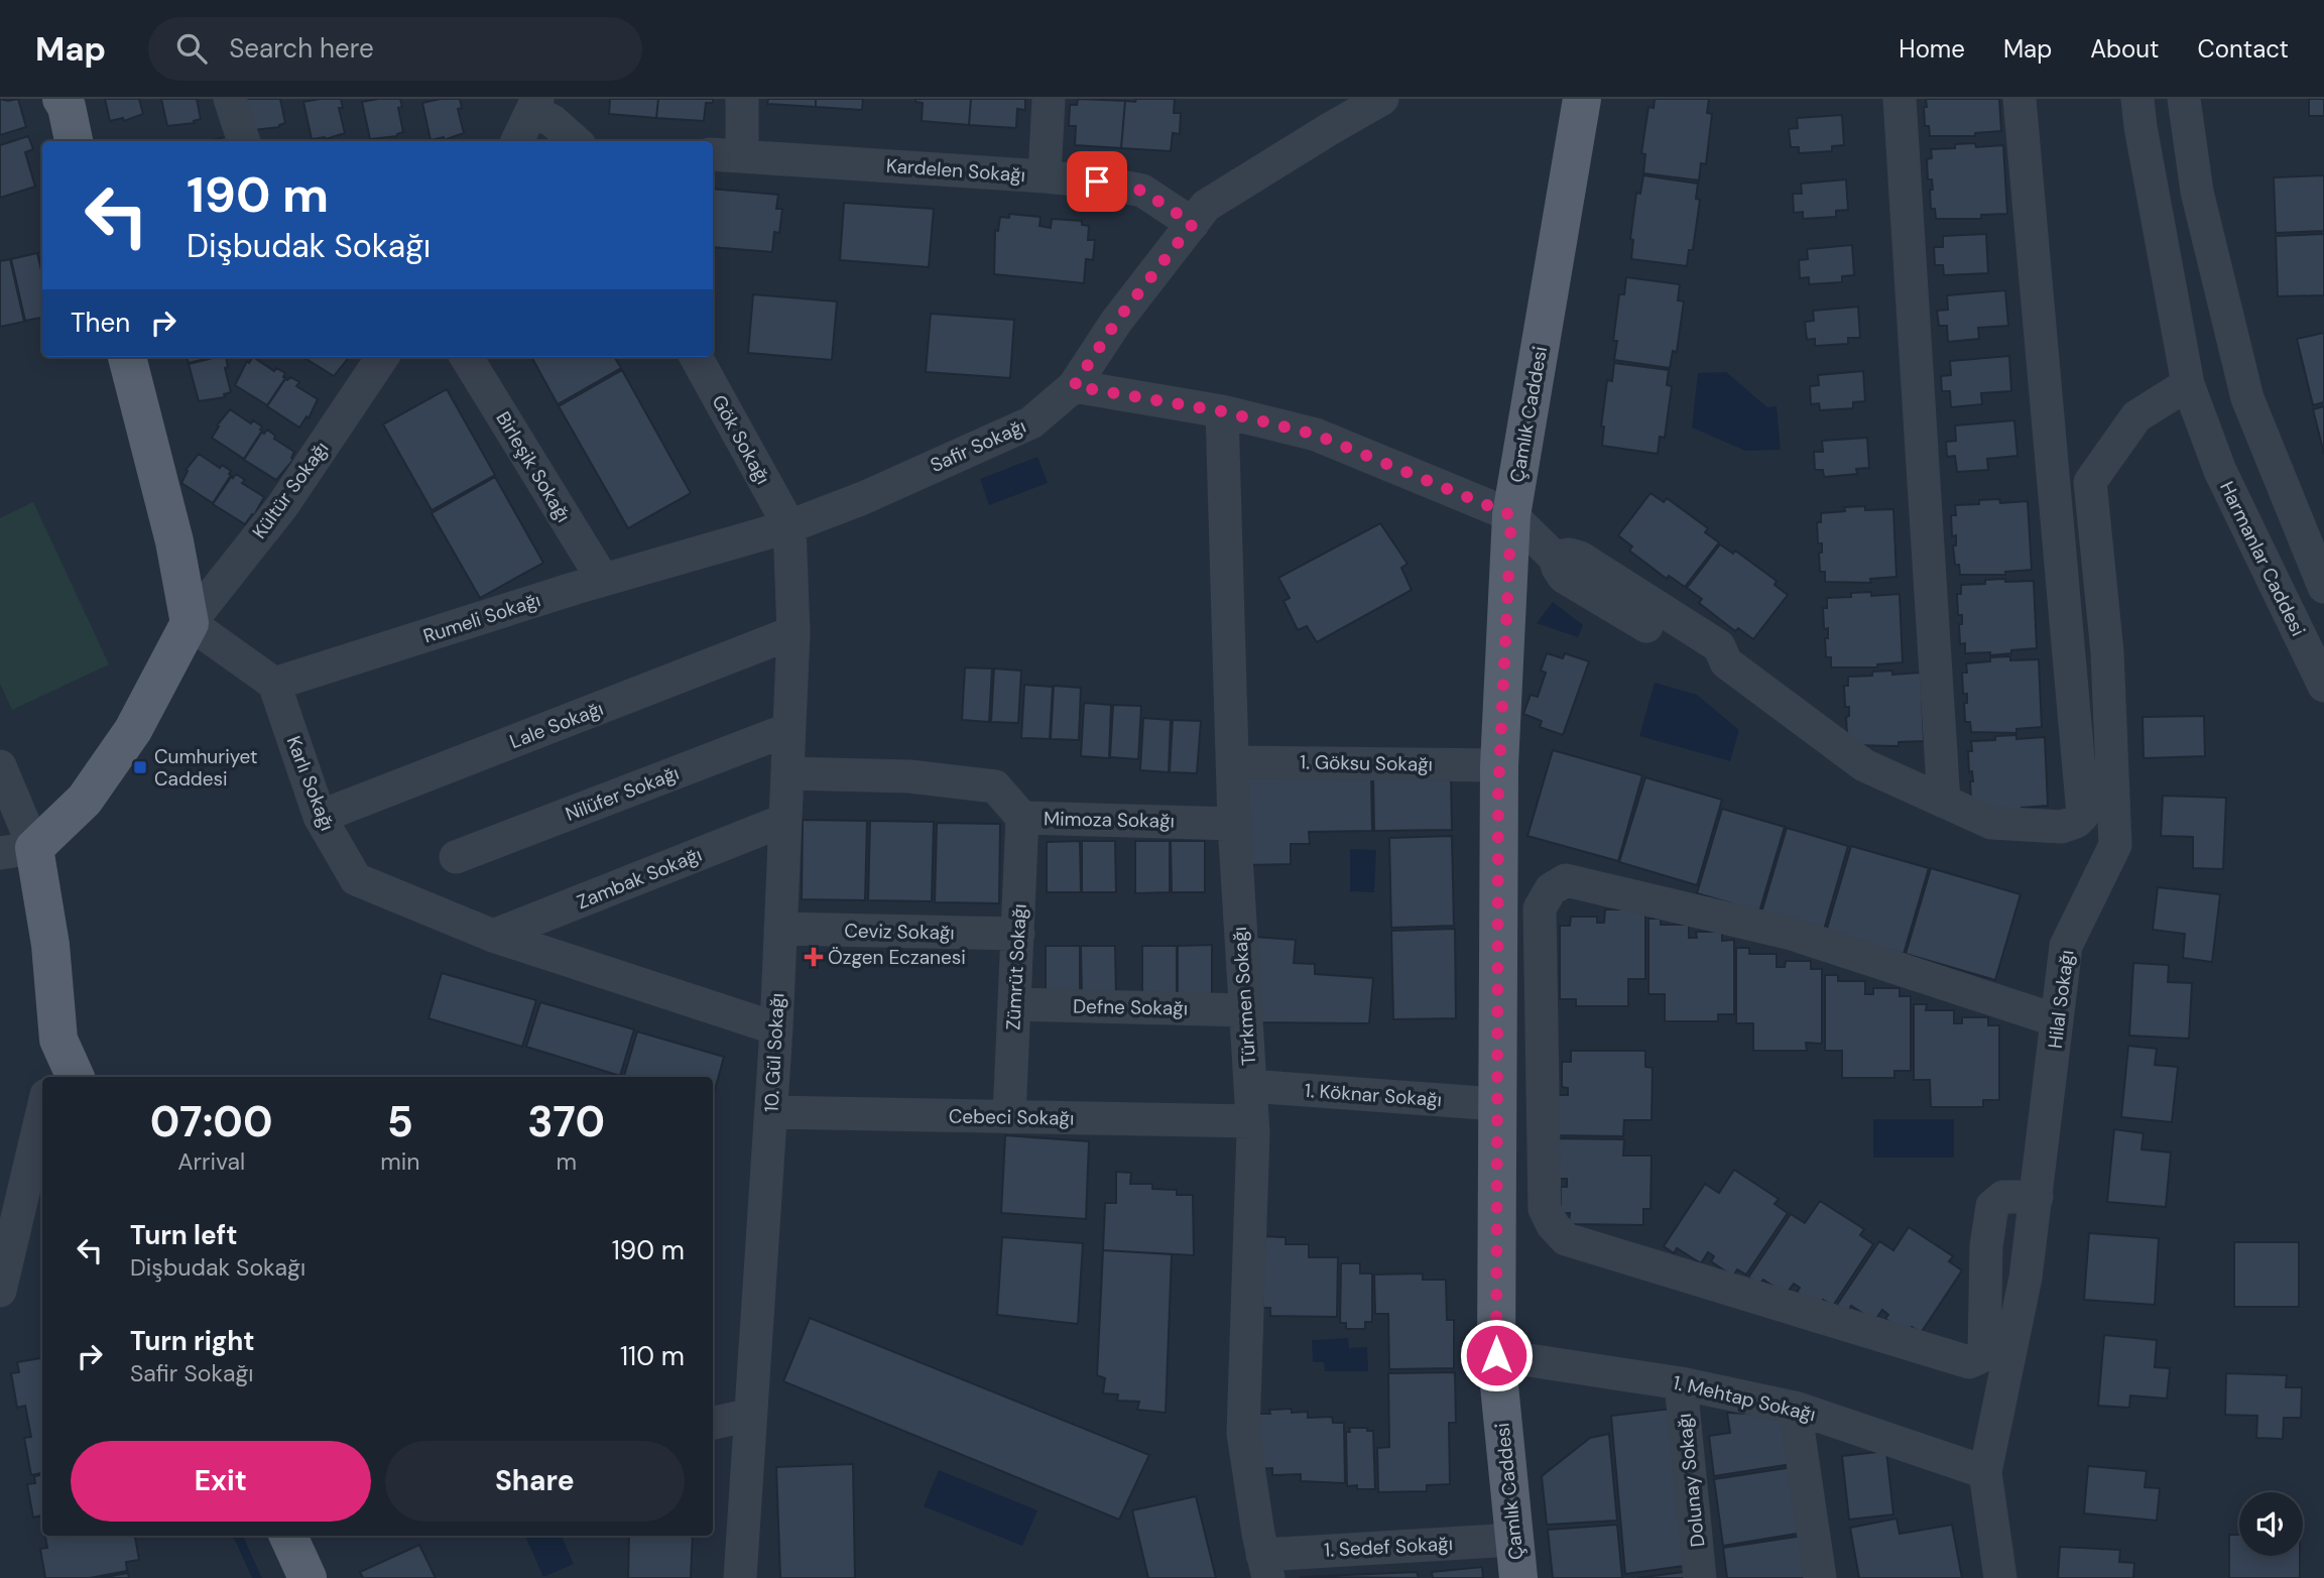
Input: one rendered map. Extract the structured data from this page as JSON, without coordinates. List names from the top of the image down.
{
  "streets": {
    "main road": ["Çamlık Caddesi"],
    "street": [
      "Kardelen Sokağı",
      "Gök Sokağı",
      "Safir Sokağı",
      "Birleşik Sokağı",
      "Kültür Sokağı",
      "Harmanlar Caddesi",
      "Rumeli Sokağı",
      "Lale Sokağı",
      "1. Göksu Sokağı",
      "Karlı Sokağı",
      "Nilüfer Sokağı",
      "Mimoza Sokağı",
      "Zambak Sokağı",
      "Ceviz Sokağı",
      "Zümrüt Sokağı",
      "Türkmen Sokağı",
      "Hilal Sokağı",
      "Defne Sokağı",
      "10. Gül Sokağı",
      "1. Köknar Sokağı",
      "Cebeci Sokağı",
      "1. Mehtap Sokağı",
      "Dolunay Sokağı",
      "1. Sedef Sokağı"
    ]
  },
  "crossings": [
    ["Kardelen Sokağı", "Safir Sokağı"],
    ["Çamlık Caddesi", "1. Göksu Sokağı"],
    ["Çamlık Caddesi", "1. Köknar Sokağı"],
    ["Çamlık Caddesi", "1. Mehtap Sokağı"],
    ["Çamlık Caddesi", "1. Sedef Sokağı"],
    ["Gök Sokağı", "Safir Sokağı"],
    ["Gök Sokağı", "Rumeli Sokağı"],
    ["Gök Sokağı", "10. Gül Sokağı"],
    ["Safir Sokağı", "Rumeli Sokağı"],
    ["Safir Sokağı", "10. Gül Sokağı"],
    ["Birleşik Sokağı", "Rumeli Sokağı"],
    ["Harmanlar Caddesi", "Hilal Sokağı"],
    ["Rumeli Sokağı", "Karlı Sokağı"],
    ["Rumeli Sokağı", "10. Gül Sokağı"],
    ["Lale Sokağı", "Karlı Sokağı"],
    ["Lale Sokağı", "10. Gül Sokağı"],
    ["1. Göksu Sokağı", "Türkmen Sokağı"],
    ["Karlı Sokağı", "Zambak Sokağı"],
    ["Nilüfer Sokağı", "10. Gül Sokağı"],
    ["Mimoza Sokağı", "Zümrüt Sokağı"],
    ["Mimoza Sokağı", "Türkmen Sokağı"],
    ["Mimoza Sokağı", "10. Gül Sokağı"],
    ["Zambak Sokağı", "10. Gül Sokağı"],
    ["Ceviz Sokağı", "Zümrüt Sokağı"],
    ["Ceviz Sokağı", "10. Gül Sokağı"],
    ["Zümrüt Sokağı", "Defne Sokağı"],
    ["Zümrüt Sokağı", "Cebeci Sokağı"],
    ["Türkmen Sokağı", "Defne Sokağı"],
    ["Türkmen Sokağı", "1. Köknar Sokağı"],
    ["Türkmen Sokağı", "Cebeci Sokağı"],
    ["Türkmen Sokağı", "1. Sedef Sokağı"],
    ["Hilal Sokağı", "1. Mehtap Sokağı"],
    ["10. Gül Sokağı", "Cebeci Sokağı"],
    ["1. Mehtap Sokağı", "Dolunay Sokağı"]
  ],
  "places": {
    "transit": ["Cumhuriyet Caddesi"],
    "health": ["Özgen Eczanesi"]
  },
  "page": {
    "header": "Map",
    "search": "Search here",
    "nav": [
      "Home",
      "Map",
      "About",
      "Contact"
    ],
    "turn": ["190 m", "Dişbudak Sokağı"],
    "then": "Then",
    "eta": [
      "07:00",
      "Arrival",
      "5",
      "min",
      "370",
      "m"
    ],
    "list": [
      {
        "name": "Turn left",
        "note": "Dişbudak Sokağı",
        "value": "190 m"
      },
      {
        "name": "Turn right",
        "note": "Safir Sokağı",
        "value": "110 m"
      }
    ],
    "buttons": ["Exit", "Share"]
  }
}
